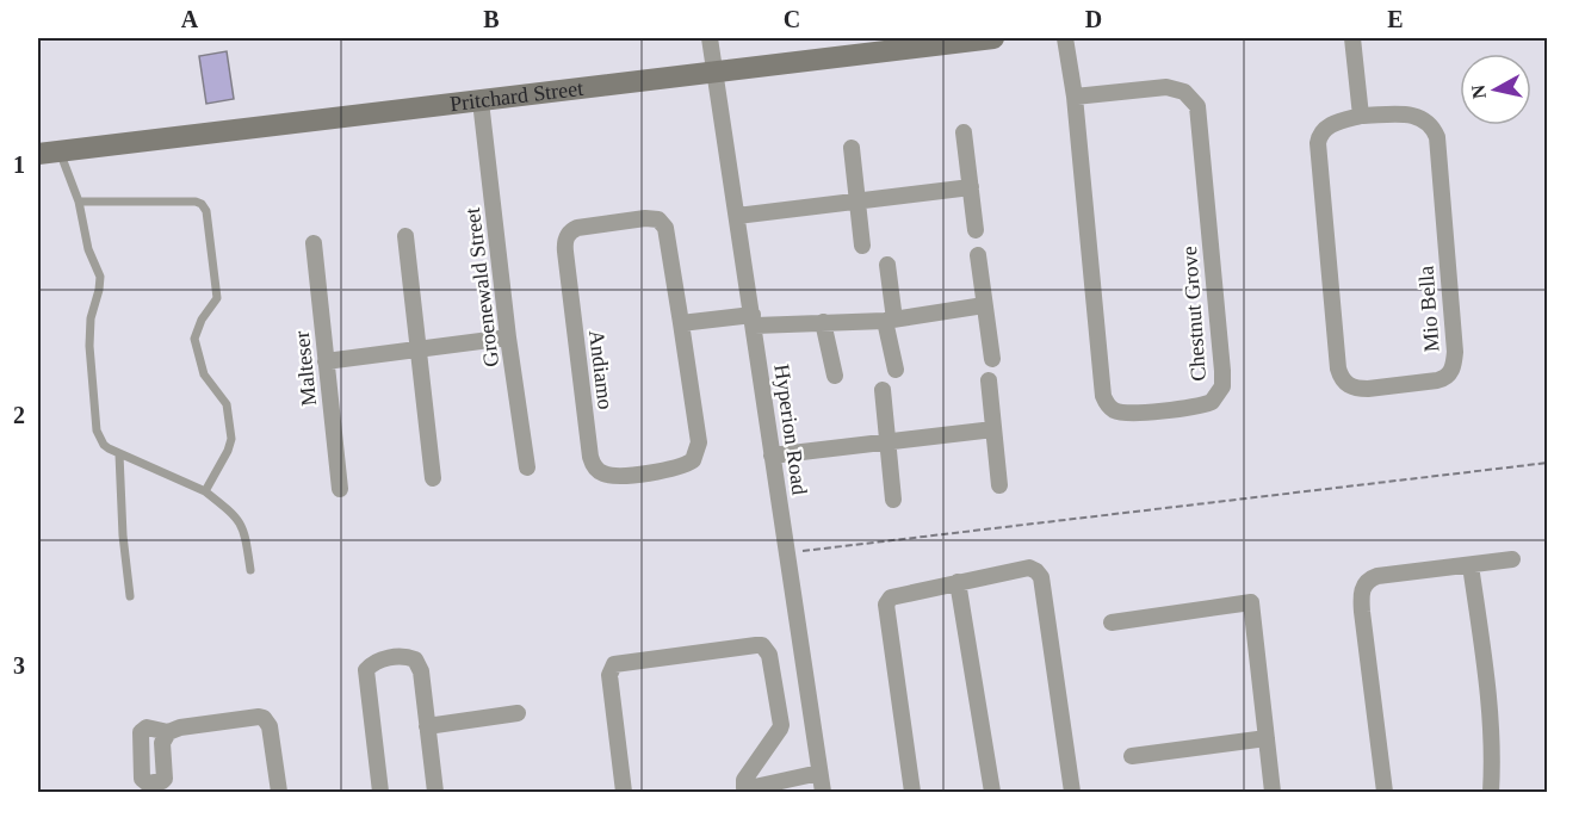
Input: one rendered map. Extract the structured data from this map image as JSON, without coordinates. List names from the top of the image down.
{
  "streets": {
    "street": [
      "Pritchard Street",
      "Groenewald Street",
      "Mio Bella",
      "Chestnut Grove",
      "Malteser",
      "Andiamo",
      "Hyperion Road"
    ]
  },
  "crossings": [
    ["Pritchard Street", "Groenewald Street"],
    ["Pritchard Street", "Hyperion Road"]
  ],
  "north": "left",
  "grid": {
    "columns": [
      "A",
      "B",
      "C",
      "D",
      "E"
    ],
    "rows": ["1", "2", "3"]
  }
}
